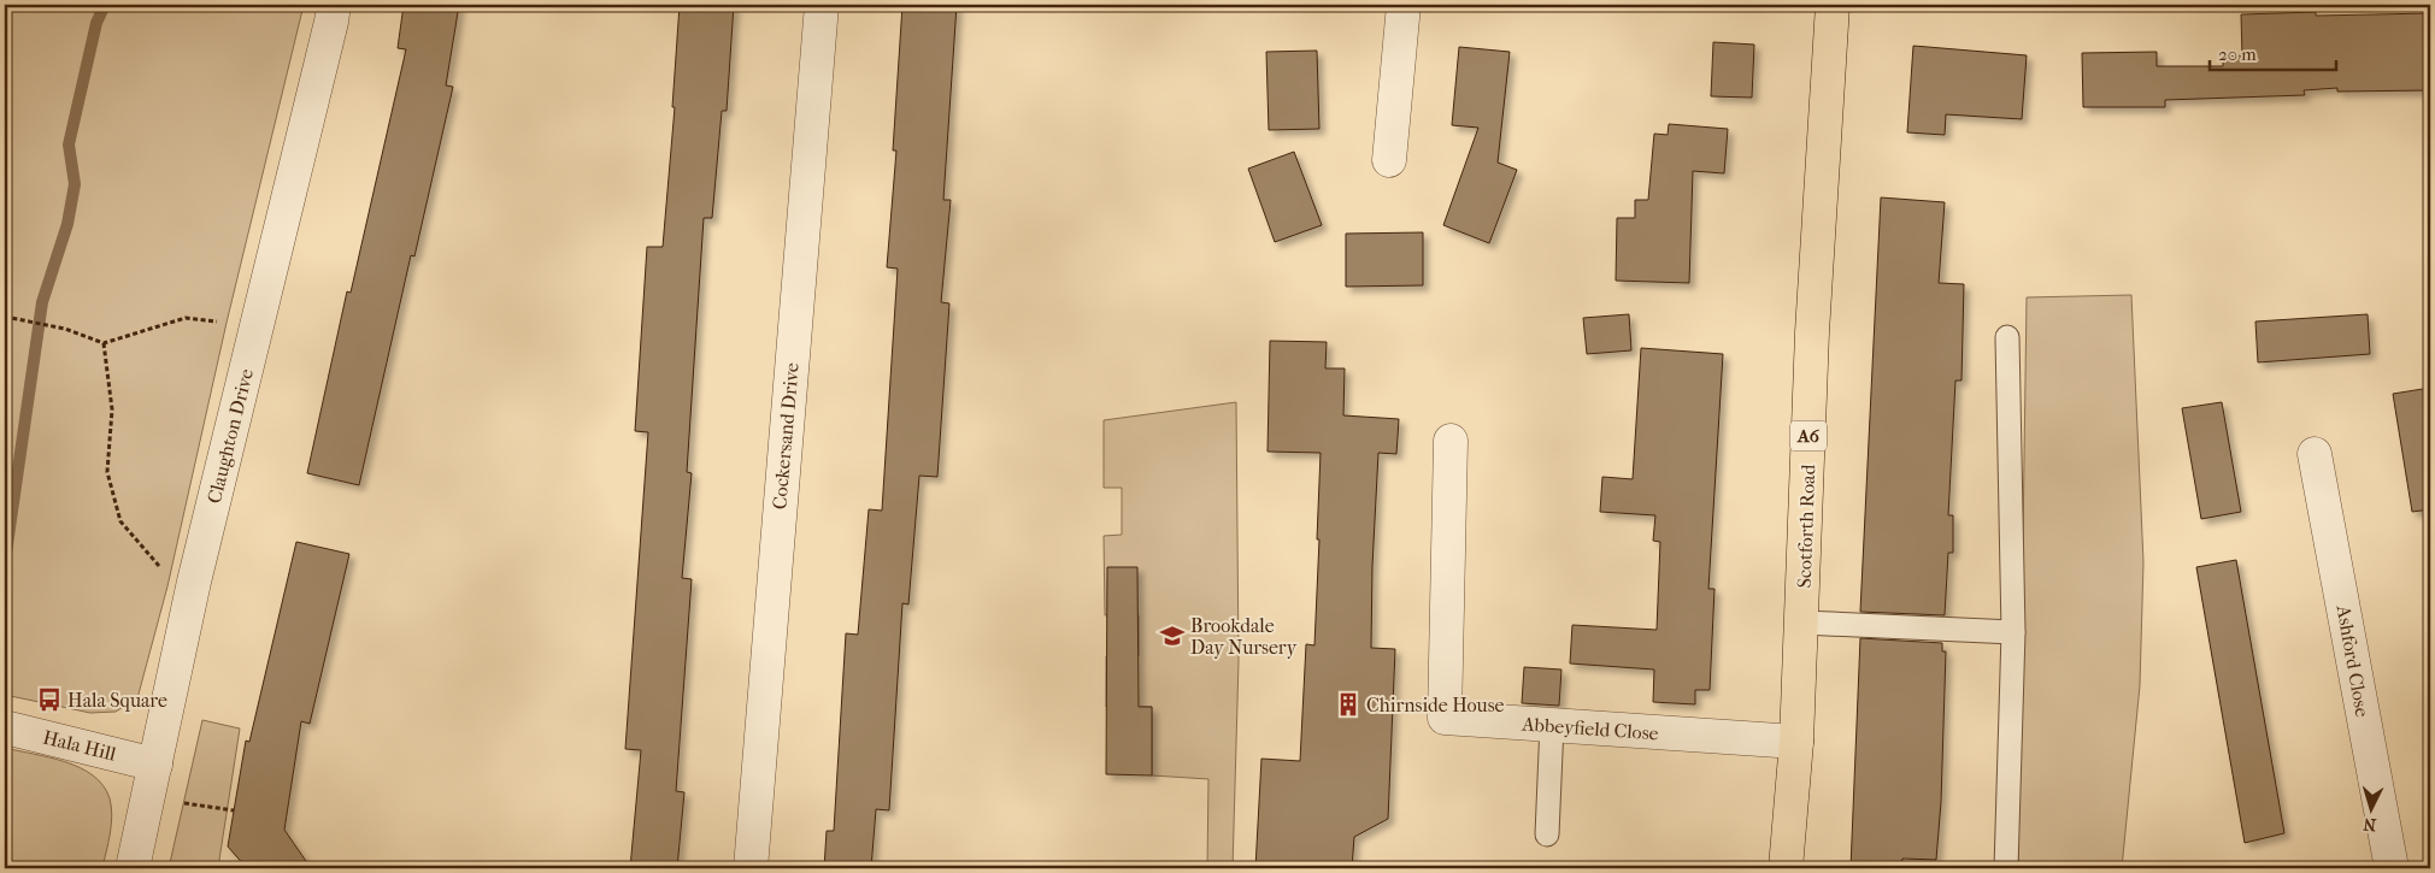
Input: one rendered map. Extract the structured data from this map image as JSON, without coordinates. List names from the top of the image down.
{
  "streets": {
    "main road": ["A6", "Scotforth Road"],
    "street": [
      "Claughton Drive",
      "Cockersand Drive",
      "Ashford Close",
      "Abbeyfield Close",
      "Hala Hill"
    ]
  },
  "crossings": [
    ["Claughton Drive", "Hala Hill"],
    ["Scotforth Road", "Abbeyfield Close"]
  ],
  "places": {
    "school or university": ["Brookdale Day Nursery"],
    "bus stop": ["Hala Square"],
    "building": ["Chirnside House"]
  },
  "scale_bar": "20 m",
  "north": "bottom"
}
